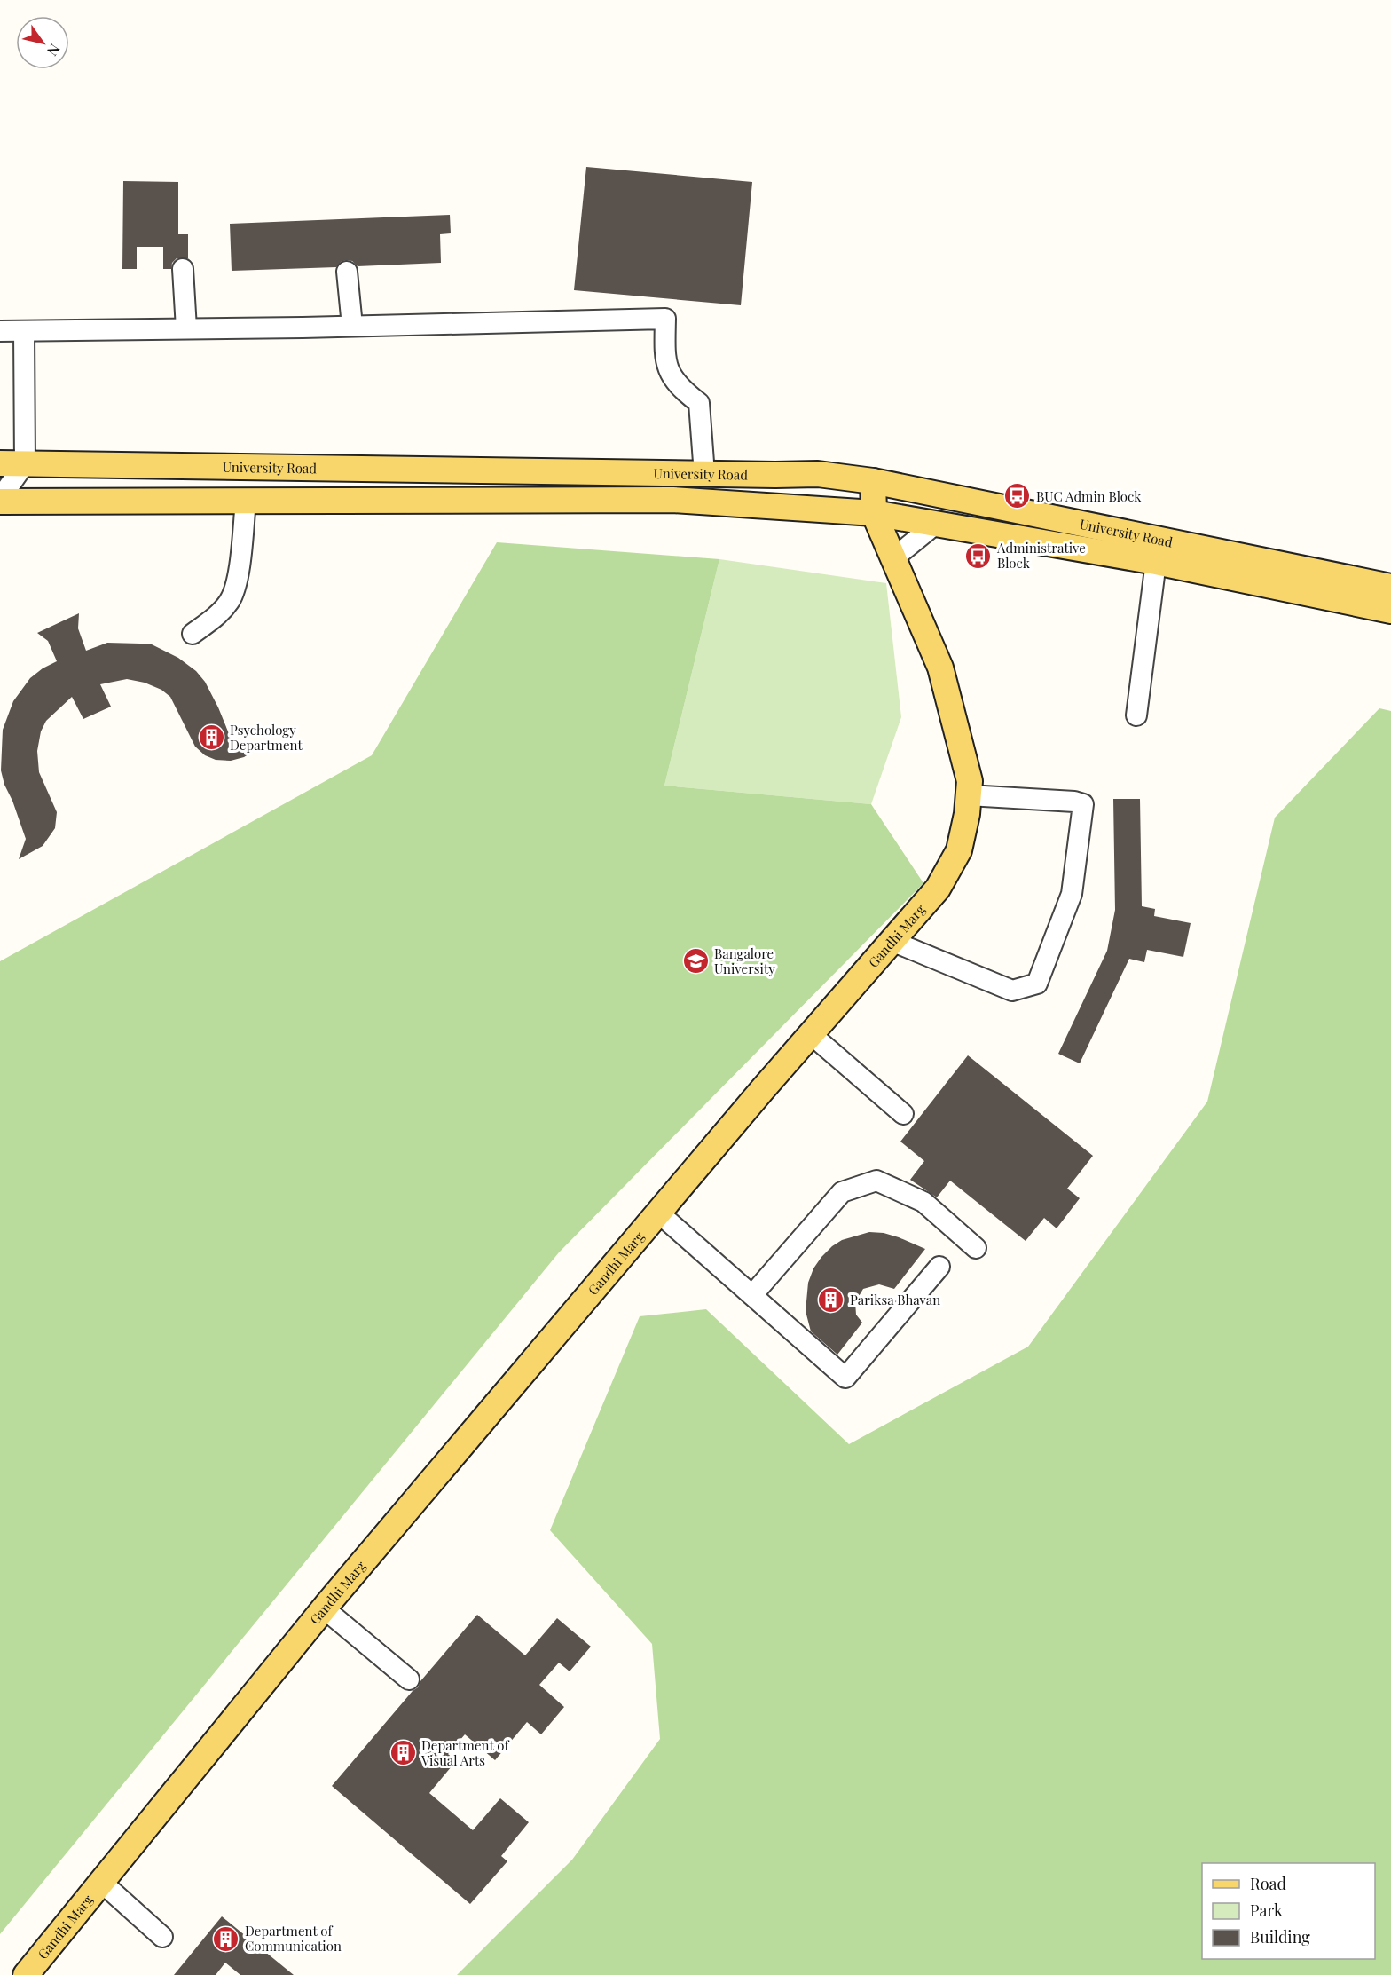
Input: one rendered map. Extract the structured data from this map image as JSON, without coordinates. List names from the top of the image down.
{
  "streets": {
    "main road": ["University Road", "Gandhi Marg"]
  },
  "crossings": [
    ["University Road", "Gandhi Marg"]
  ],
  "places": {
    "bus stop": ["BUC Admin Block", "Administrative Block"],
    "building": [
      "Psychology Department",
      "Pariksa Bhavan",
      "Department of Visual Arts",
      "Department of Communication"
    ],
    "school or university": ["Bangalore University"]
  },
  "legend": ["Road", "Park", "Building"],
  "north": "bottom right"
}
